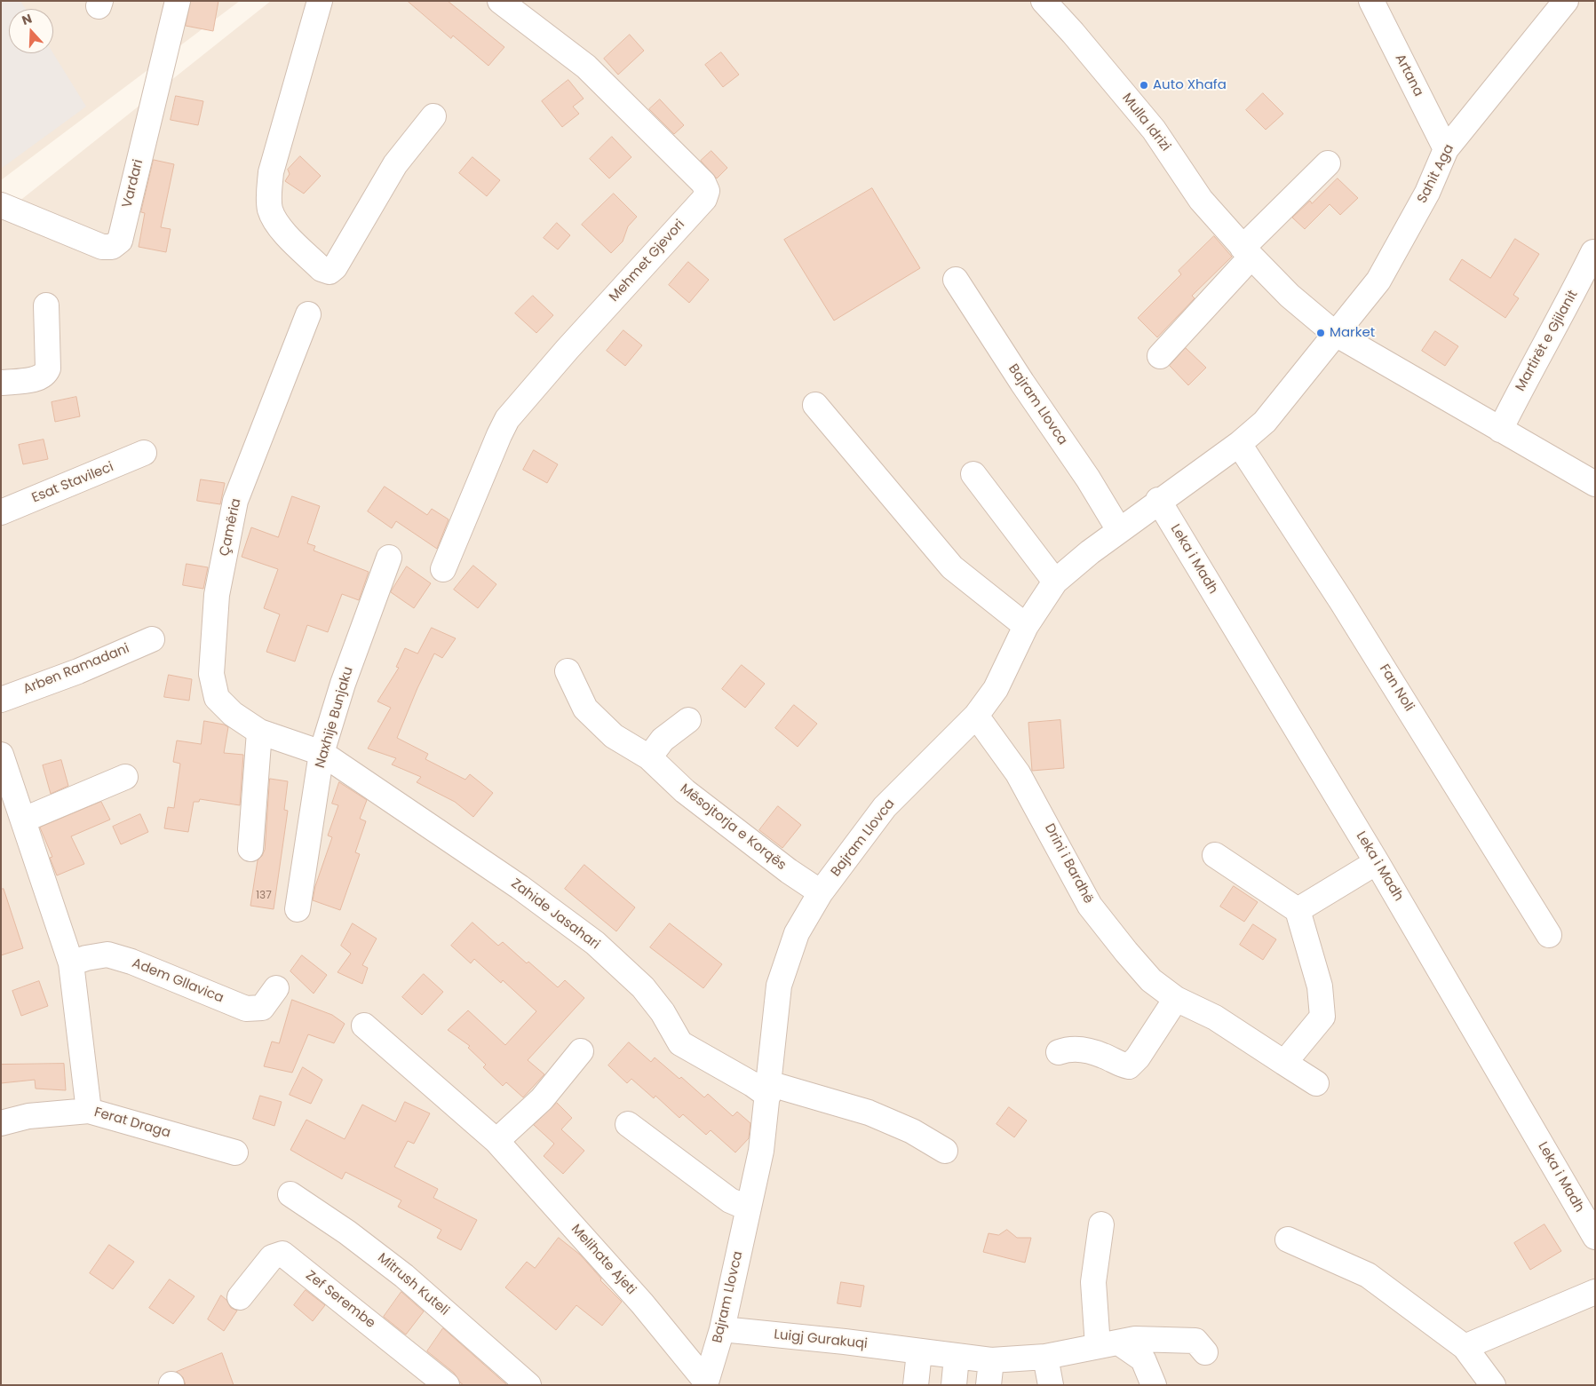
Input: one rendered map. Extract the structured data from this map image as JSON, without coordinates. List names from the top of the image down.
{
  "streets": {
    "street": [
      "Artana",
      "Mulla Idrizi",
      "Sahit Aga",
      "Vardari",
      "Mehmet Gjevori",
      "Martirët e Gjilanit",
      "Bajram Llovca",
      "Esat Stavileci",
      "Çamëria",
      "Leka i Madh",
      "Arben Ramadani",
      "Fan Noli",
      "Naxhije Bunjaku",
      "Mësojtorja e Korqës",
      "Drini i Bardhë",
      "Zahide Jasahari",
      "Adem Gllavica",
      "Ferat Draga",
      "Melihate Ajeti",
      "Mitrush Kuteli",
      "Zef Serembe",
      "Luigj Gurakuqi"
    ]
  },
  "crossings": [
    ["Artana", "Sahit Aga"],
    ["Mulla Idrizi", "Sahit Aga"],
    ["Mulla Idrizi", "Bajram Llovca"],
    ["Sahit Aga", "Bajram Llovca"],
    ["Bajram Llovca", "Leka i Madh"],
    ["Bajram Llovca", "Fan Noli"],
    ["Bajram Llovca", "Mësojtorja e Korqës"],
    ["Bajram Llovca", "Drini i Bardhë"],
    ["Bajram Llovca", "Zahide Jasahari"],
    ["Bajram Llovca", "Melihate Ajeti"],
    ["Bajram Llovca", "Luigj Gurakuqi"],
    ["Çamëria", "Naxhije Bunjaku"],
    ["Çamëria", "Zahide Jasahari"],
    ["Naxhije Bunjaku", "Zahide Jasahari"]
  ],
  "places": ["Auto Xhafa", "Market"],
  "house_numbers": ["137"],
  "north": "top"
}
